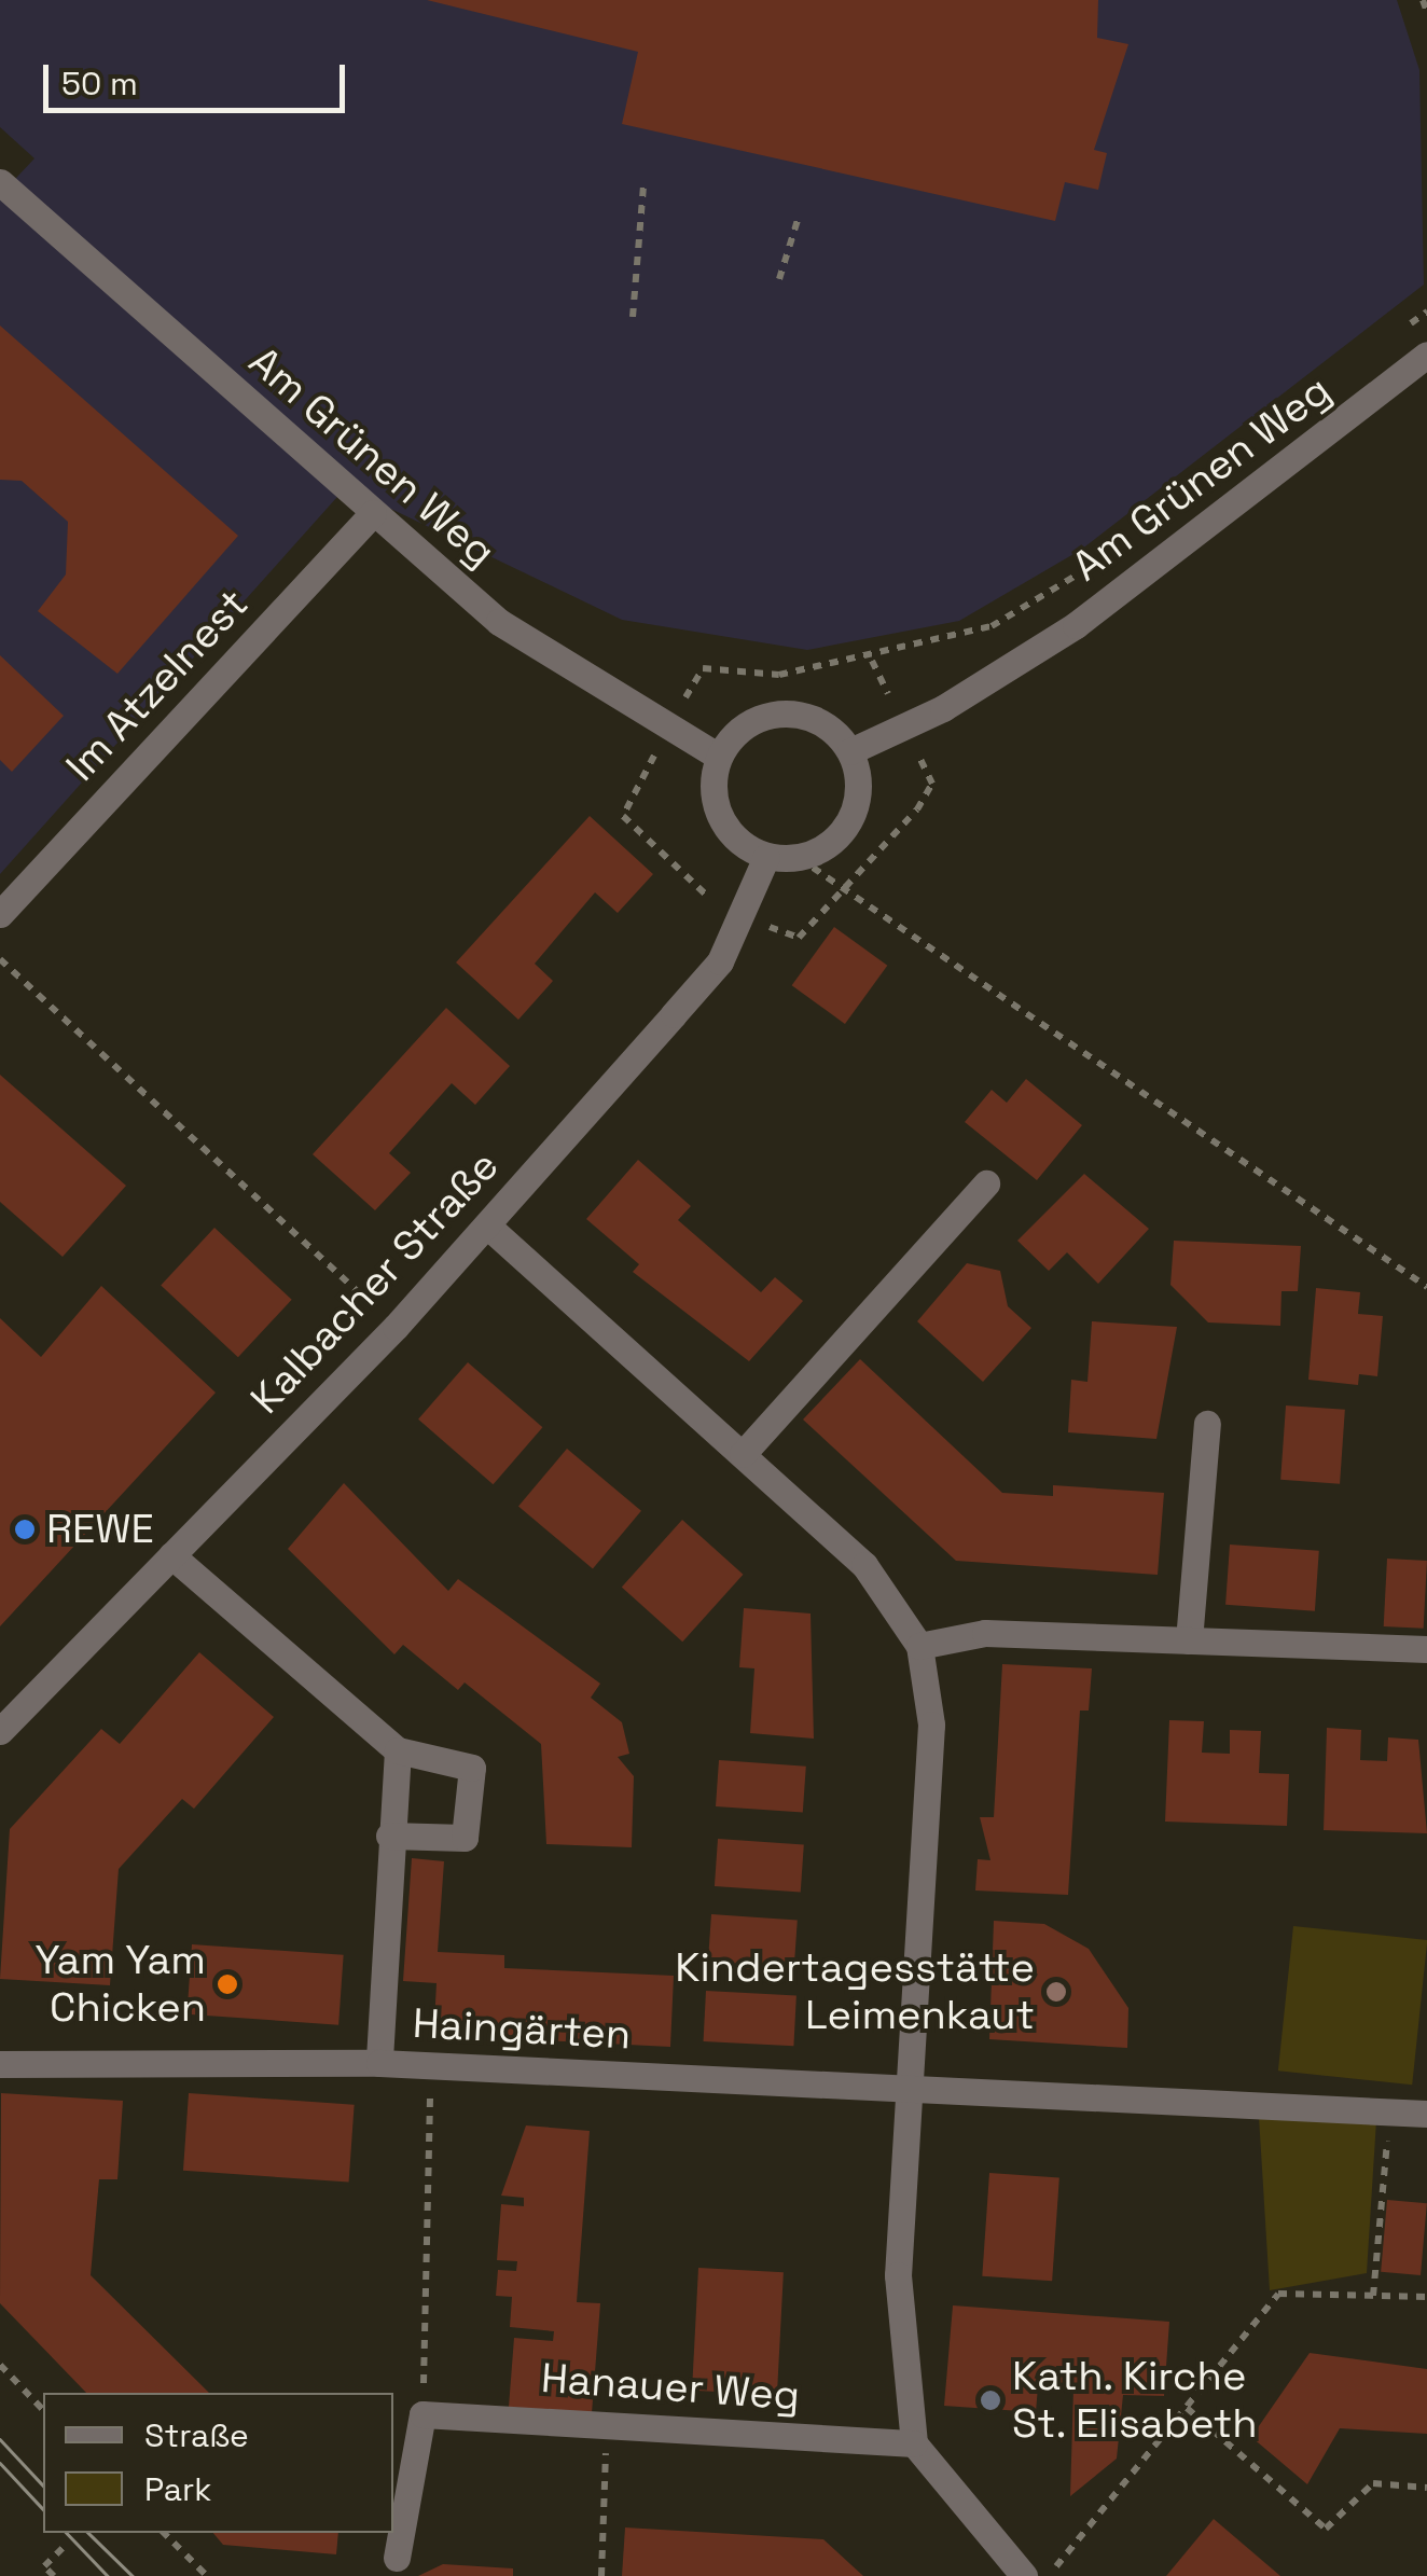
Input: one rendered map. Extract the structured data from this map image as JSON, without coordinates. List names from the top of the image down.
{
  "streets": {
    "street": [
      "Am Grünen Weg",
      "Im Atzelnest",
      "Kalbacher Straße",
      "Haingärten",
      "Hanauer Weg"
    ]
  },
  "crossings": [
    ["Am Grünen Weg", "Im Atzelnest"],
    ["Am Grünen Weg", "Kalbacher Straße"]
  ],
  "places": [
    "REWE",
    "Yam Yam Chicken",
    "Kindertagesstätte Leimenkaut",
    "Kath. Kirche St. Elisabeth"
  ],
  "legend": ["Straße", "Park"],
  "scale_bar": "50 m"
}
